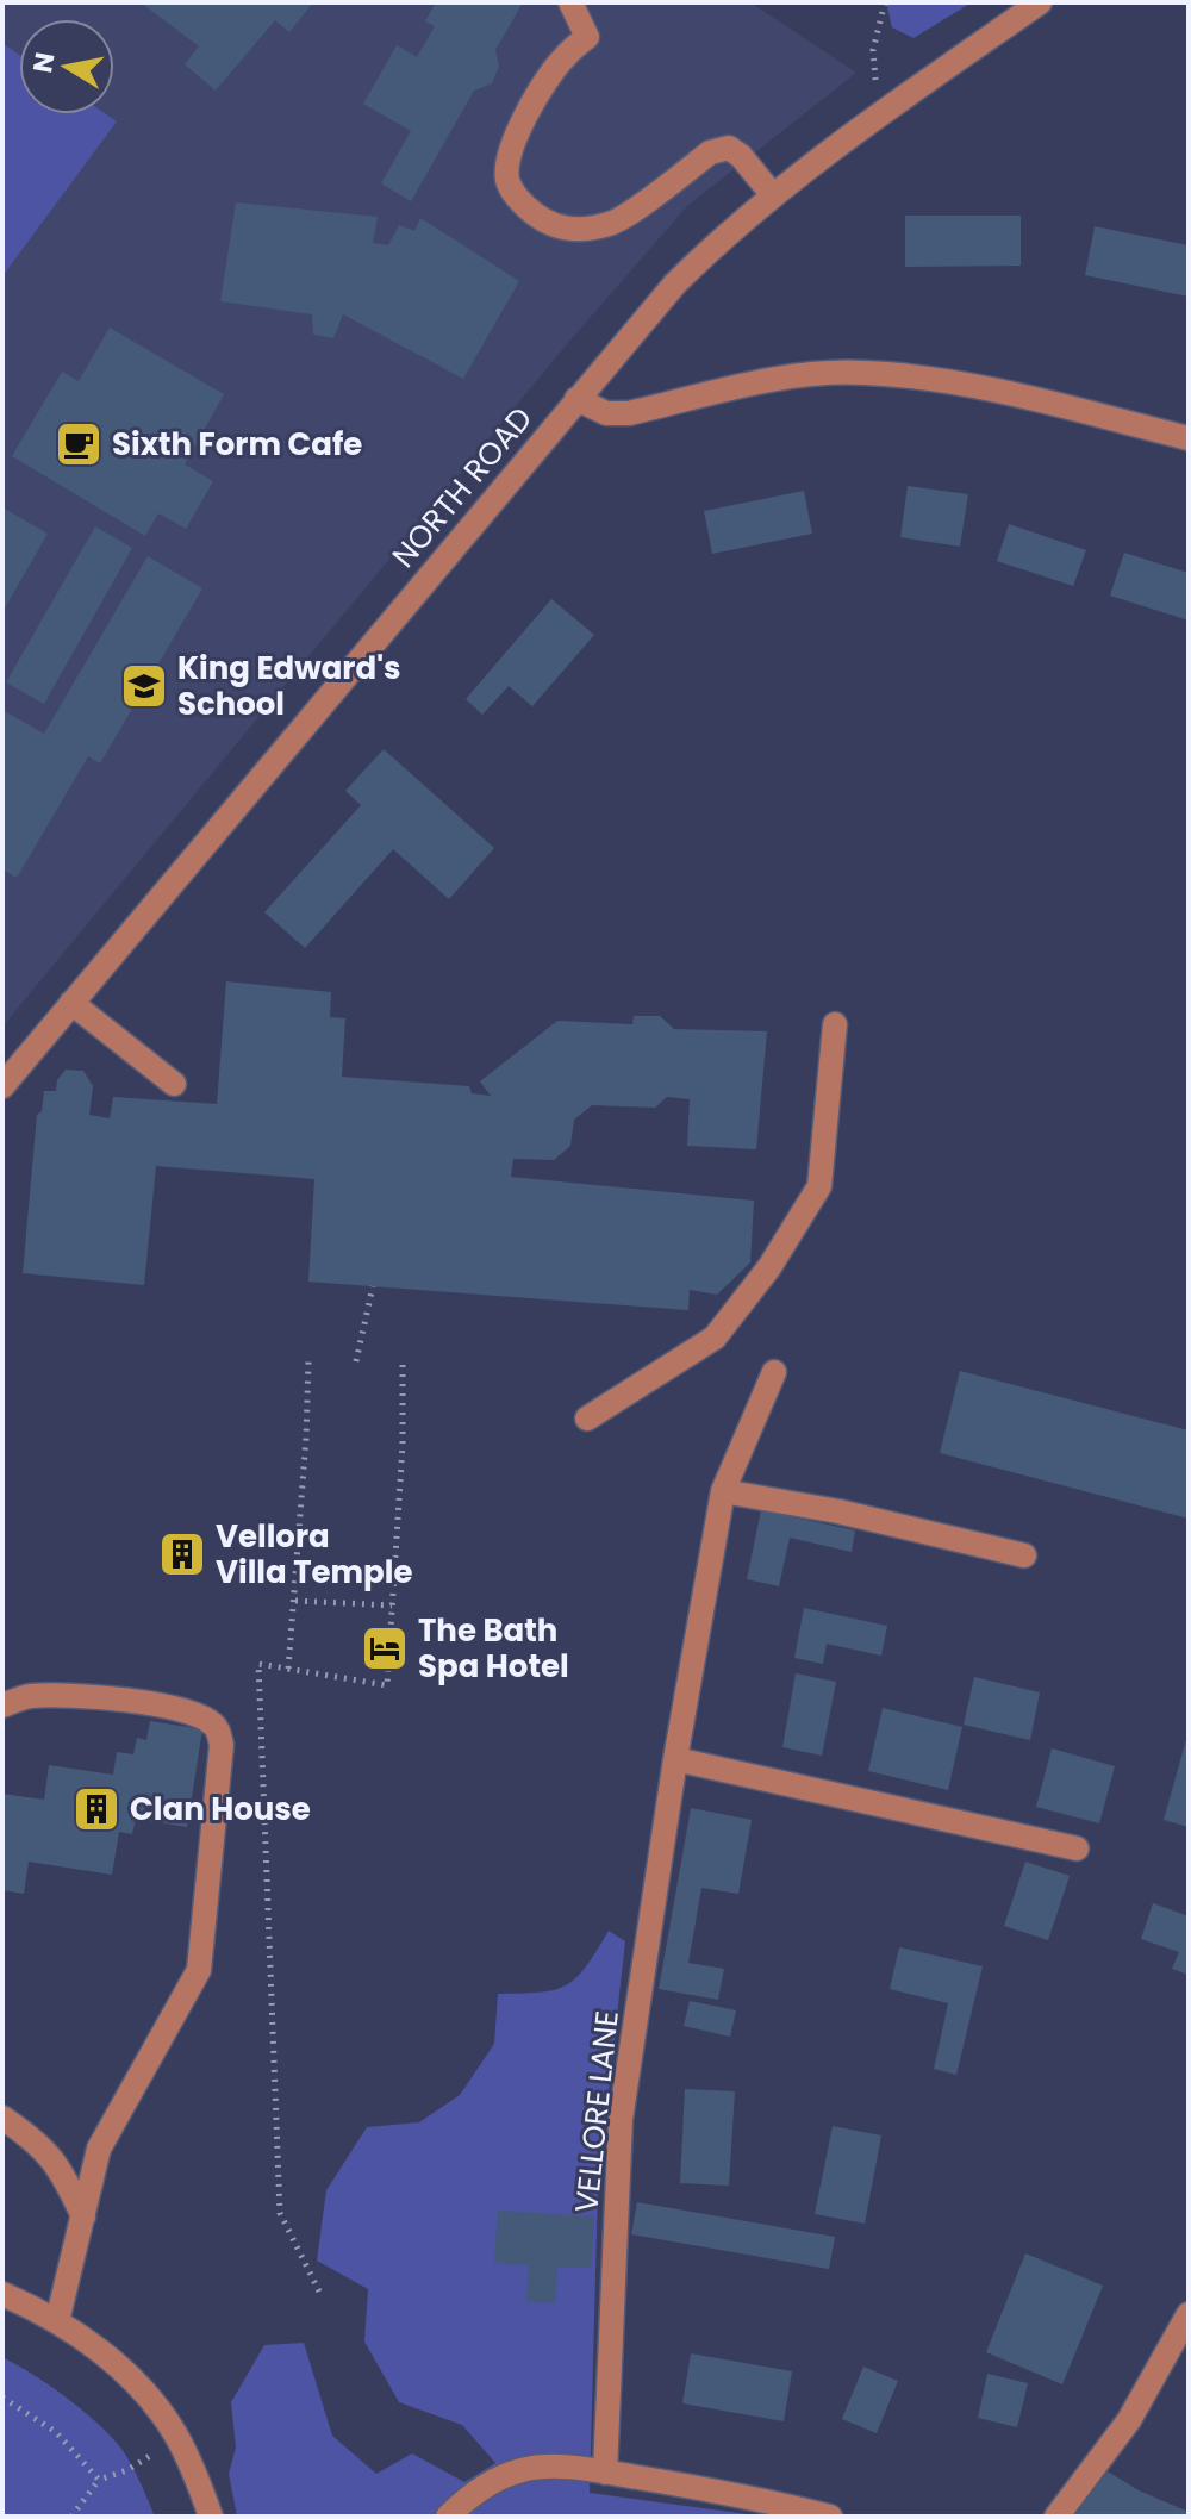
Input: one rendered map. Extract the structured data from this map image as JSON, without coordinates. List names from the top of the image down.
{
  "streets": {
    "street": ["NORTH ROAD", "VELLORE LANE"]
  },
  "places": {
    "cafe": ["Sixth Form Cafe"],
    "school or university": ["King Edward's School"],
    "building": ["Vellora Villa Temple", "Clan House"],
    "hotel": ["The Bath Spa Hotel"]
  },
  "north": "left"
}
